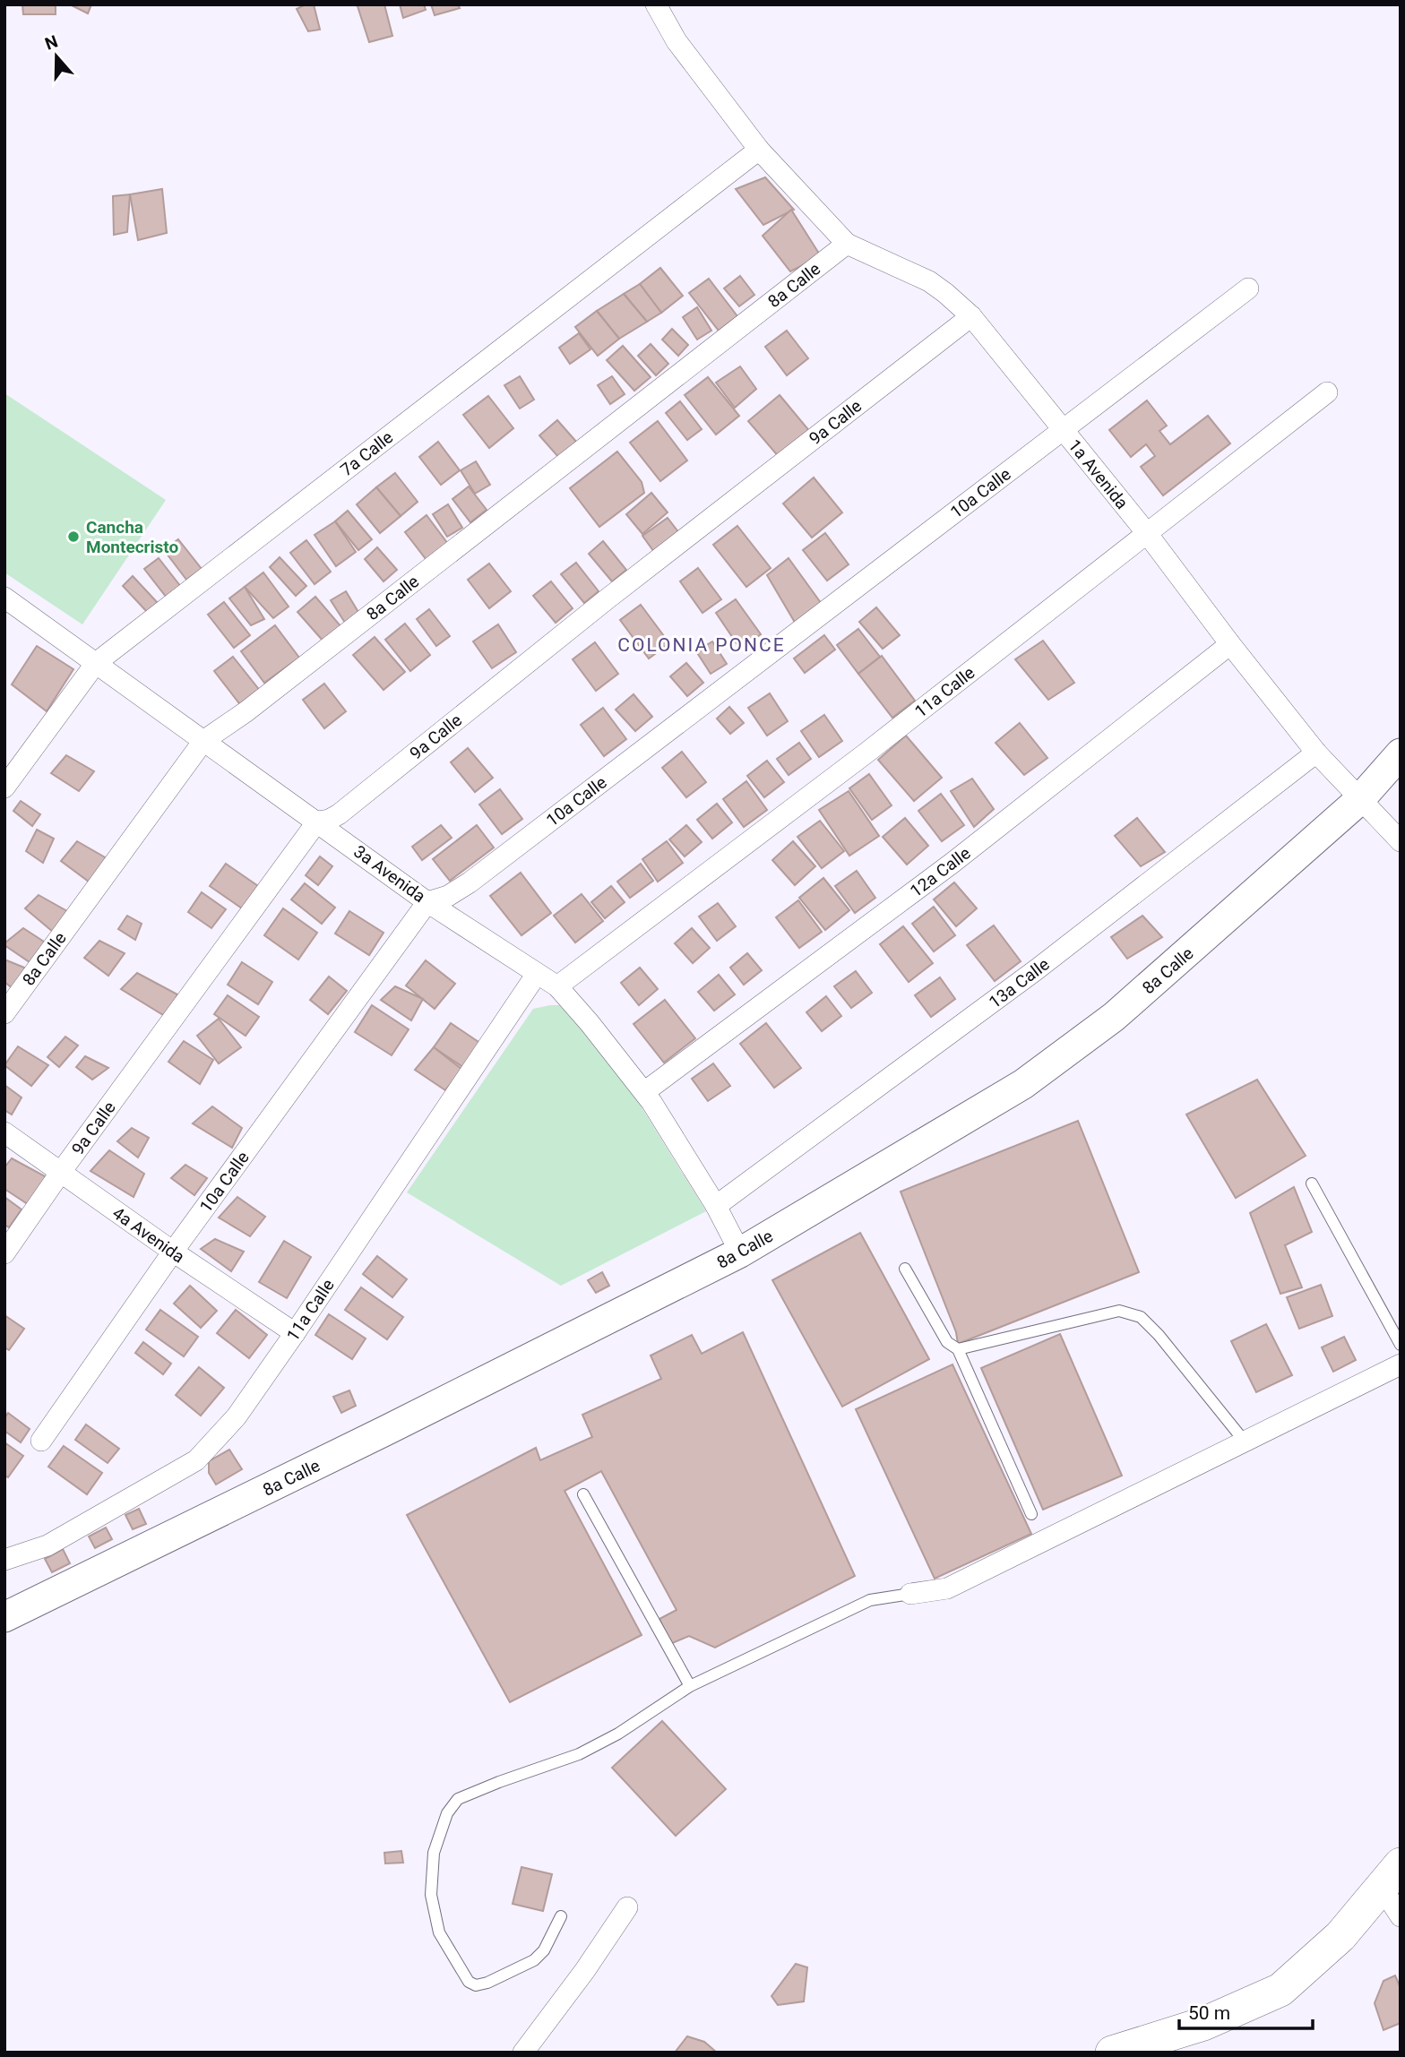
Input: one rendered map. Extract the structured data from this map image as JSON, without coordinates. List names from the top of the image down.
{
  "streets": {
    "street": [
      "8a Calle",
      "9a Calle",
      "7a Calle",
      "1a Avenida",
      "10a Calle",
      "11a Calle",
      "12a Calle",
      "3a Avenida",
      "13a Calle",
      "4a Avenida"
    ]
  },
  "crossings": [
    ["8a Calle", "1a Avenida"],
    ["8a Calle", "3a Avenida"],
    ["9a Calle", "1a Avenida"],
    ["9a Calle", "3a Avenida"],
    ["9a Calle", "4a Avenida"],
    ["7a Calle", "1a Avenida"],
    ["7a Calle", "3a Avenida"],
    ["1a Avenida", "10a Calle"],
    ["1a Avenida", "11a Calle"],
    ["1a Avenida", "12a Calle"],
    ["1a Avenida", "13a Calle"],
    ["10a Calle", "3a Avenida"],
    ["10a Calle", "4a Avenida"],
    ["11a Calle", "3a Avenida"],
    ["11a Calle", "4a Avenida"],
    ["12a Calle", "3a Avenida"],
    ["3a Avenida", "13a Calle"]
  ],
  "districts": ["COLONIA PONCE"],
  "places": ["Cancha Montecristo"],
  "scale_bar": "50 m",
  "north": "top"
}
